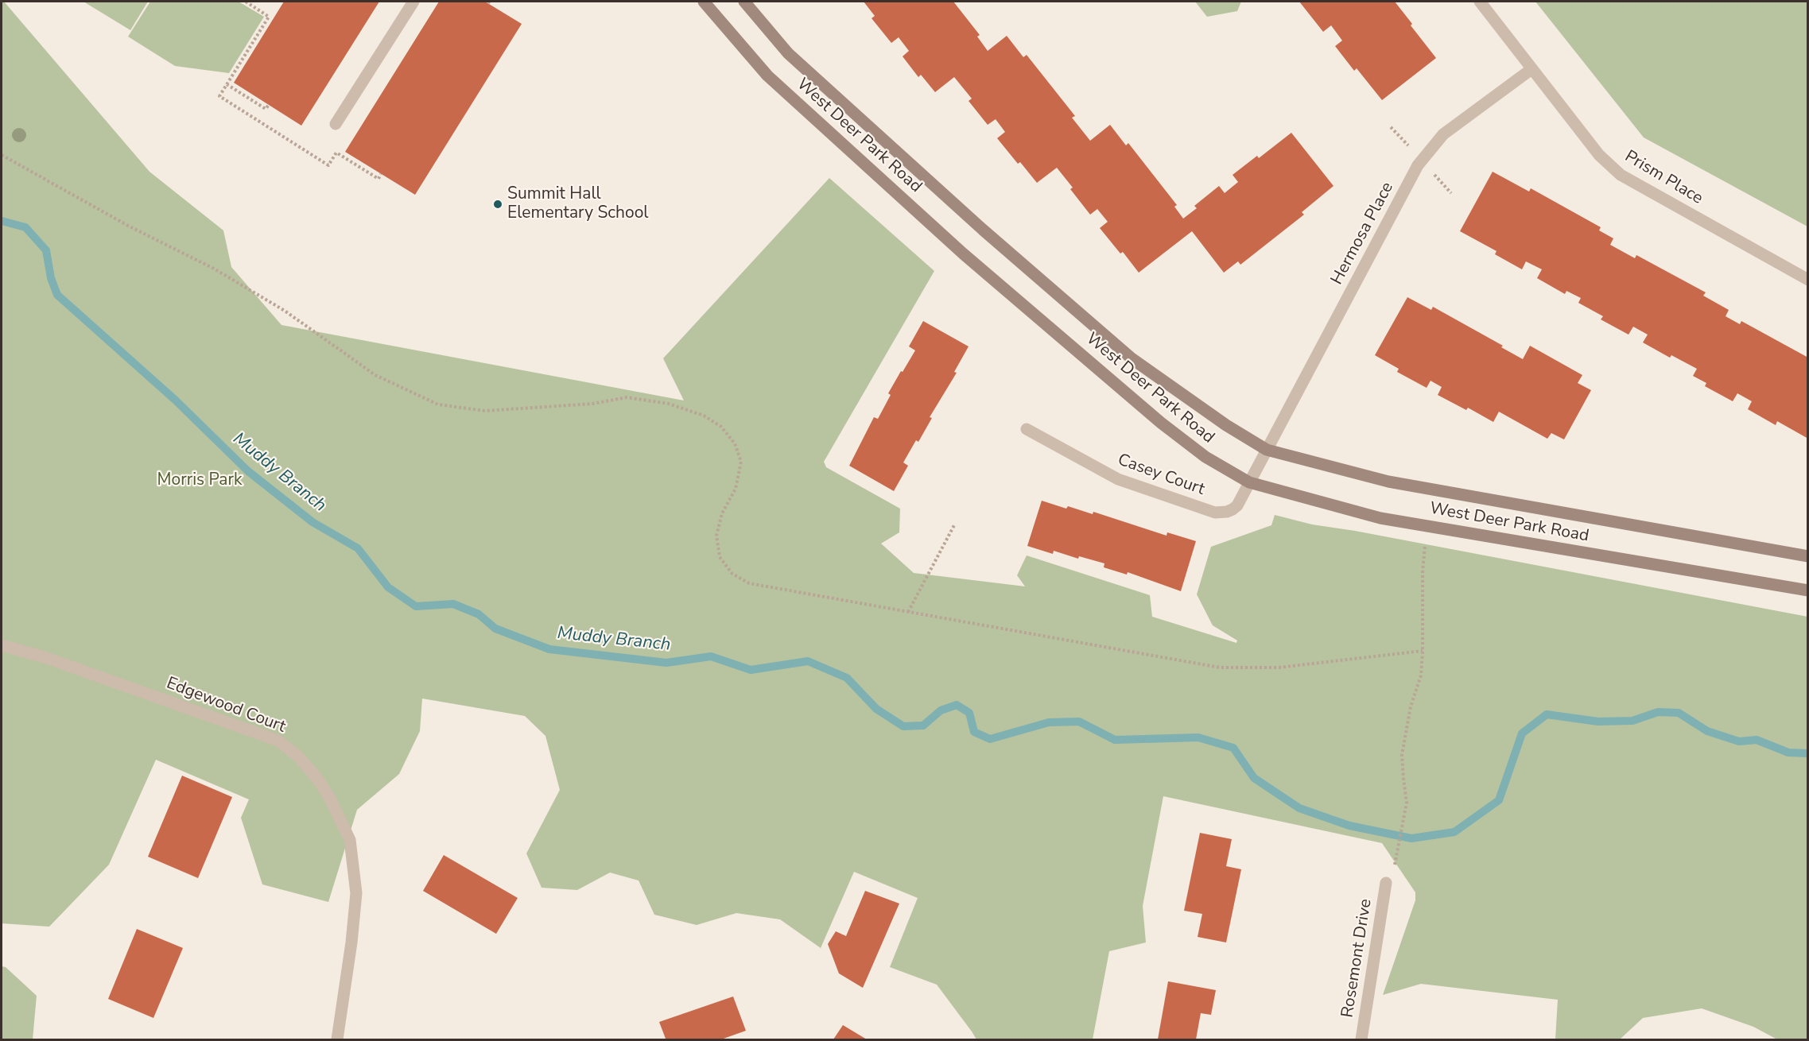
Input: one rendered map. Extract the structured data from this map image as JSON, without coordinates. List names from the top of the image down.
{
  "streets": {
    "street": [
      "West Deer Park Road",
      "Prism Place",
      "Hermosa Place",
      "Casey Court",
      "Edgewood Court",
      "Rosemont Drive"
    ]
  },
  "crossings": [
    ["West Deer Park Road", "Hermosa Place"],
    ["West Deer Park Road", "Casey Court"],
    ["Prism Place", "Hermosa Place"],
    ["Hermosa Place", "Casey Court"]
  ],
  "water": ["Muddy Branch"],
  "parks": ["Morris Park"],
  "places": ["Summit Hall Elementary School"]
}
